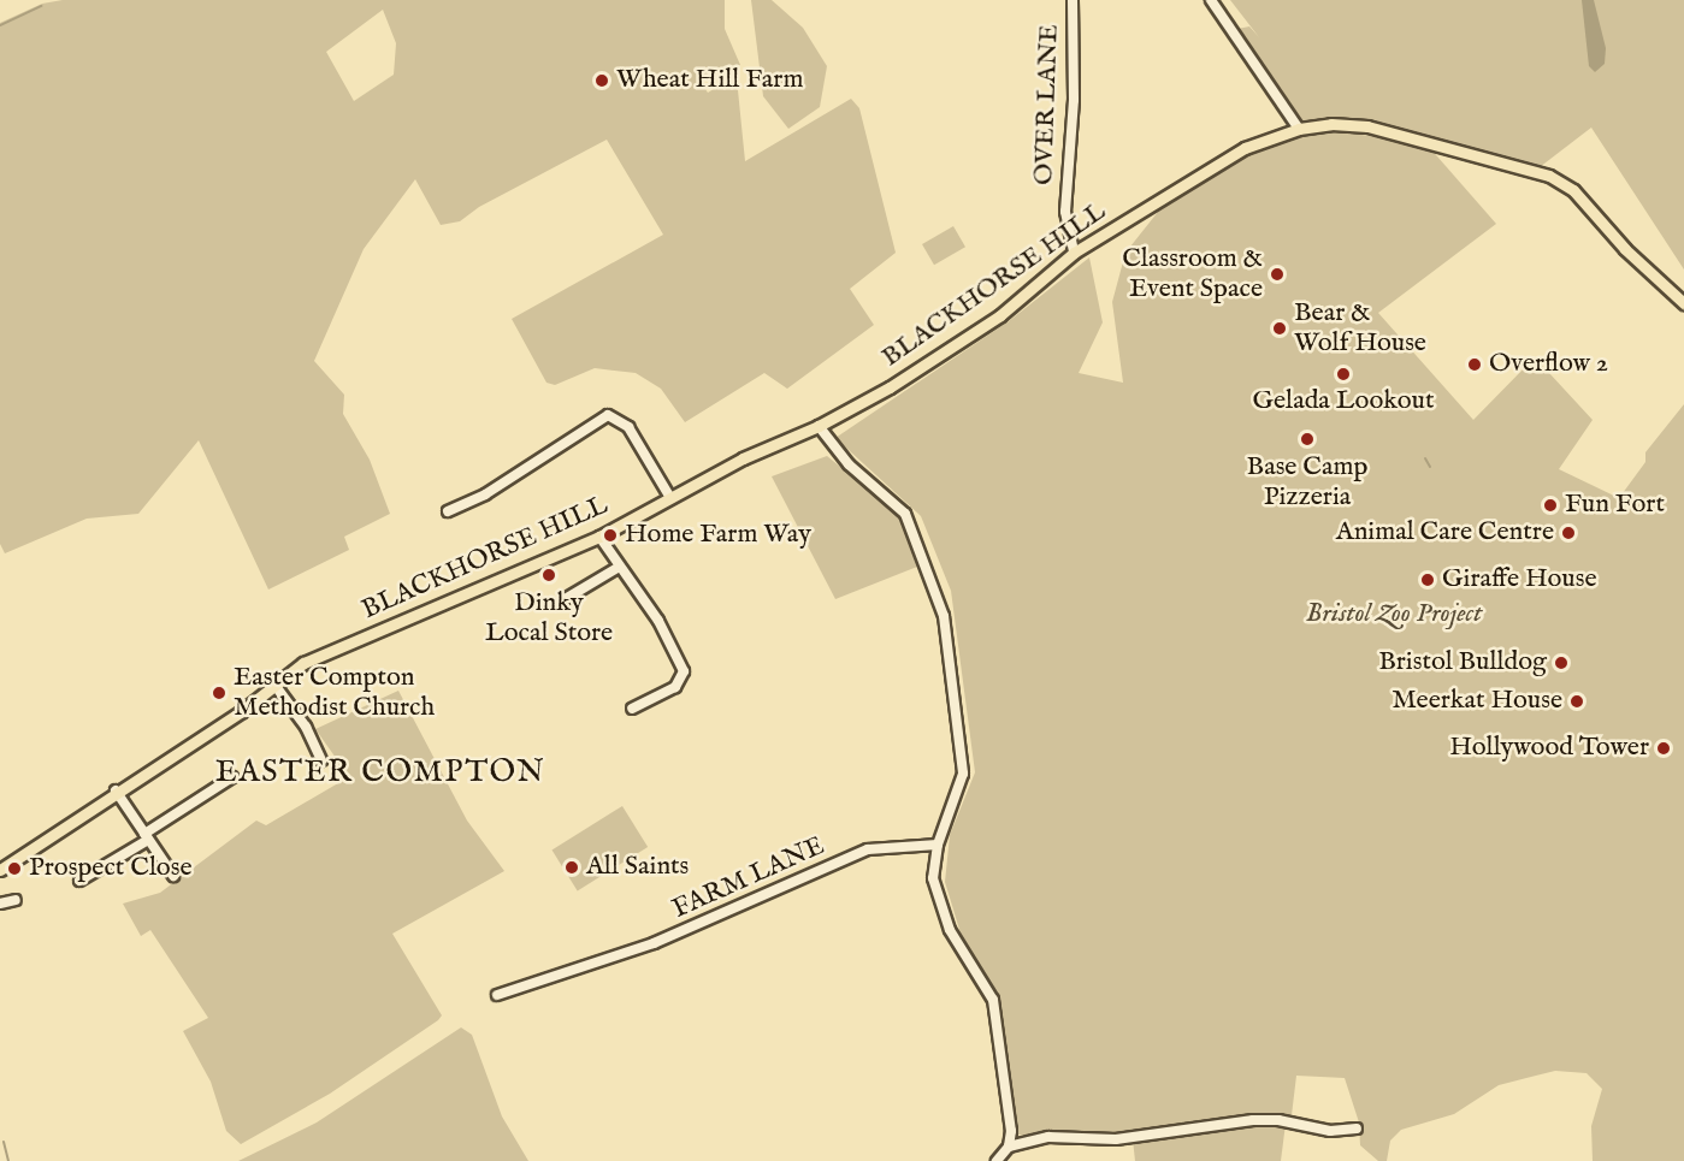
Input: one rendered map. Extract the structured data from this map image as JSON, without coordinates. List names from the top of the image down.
{
  "streets": {
    "main road": ["BLACKHORSE HILL"],
    "street": ["OVER LANE", "FARM LANE"]
  },
  "crossings": [
    ["OVER LANE", "BLACKHORSE HILL"]
  ],
  "districts": ["EASTER COMPTON"],
  "parks": ["Bristol Zoo Project"],
  "places": [
    "Wheat Hill Farm",
    "Classroom & Event Space",
    "Bear & Wolf House",
    "Overflow 2",
    "Gelada Lookout",
    "Base Camp Pizzeria",
    "Fun Fort",
    "Animal Care Centre",
    "Home Farm Way",
    "Dinky Local Store",
    "Giraffe House",
    "Bristol Bulldog",
    "Easter Compton Methodist Church",
    "Meerkat House",
    "Hollywood Tower",
    "All Saints",
    "Prospect Close"
  ]
}
